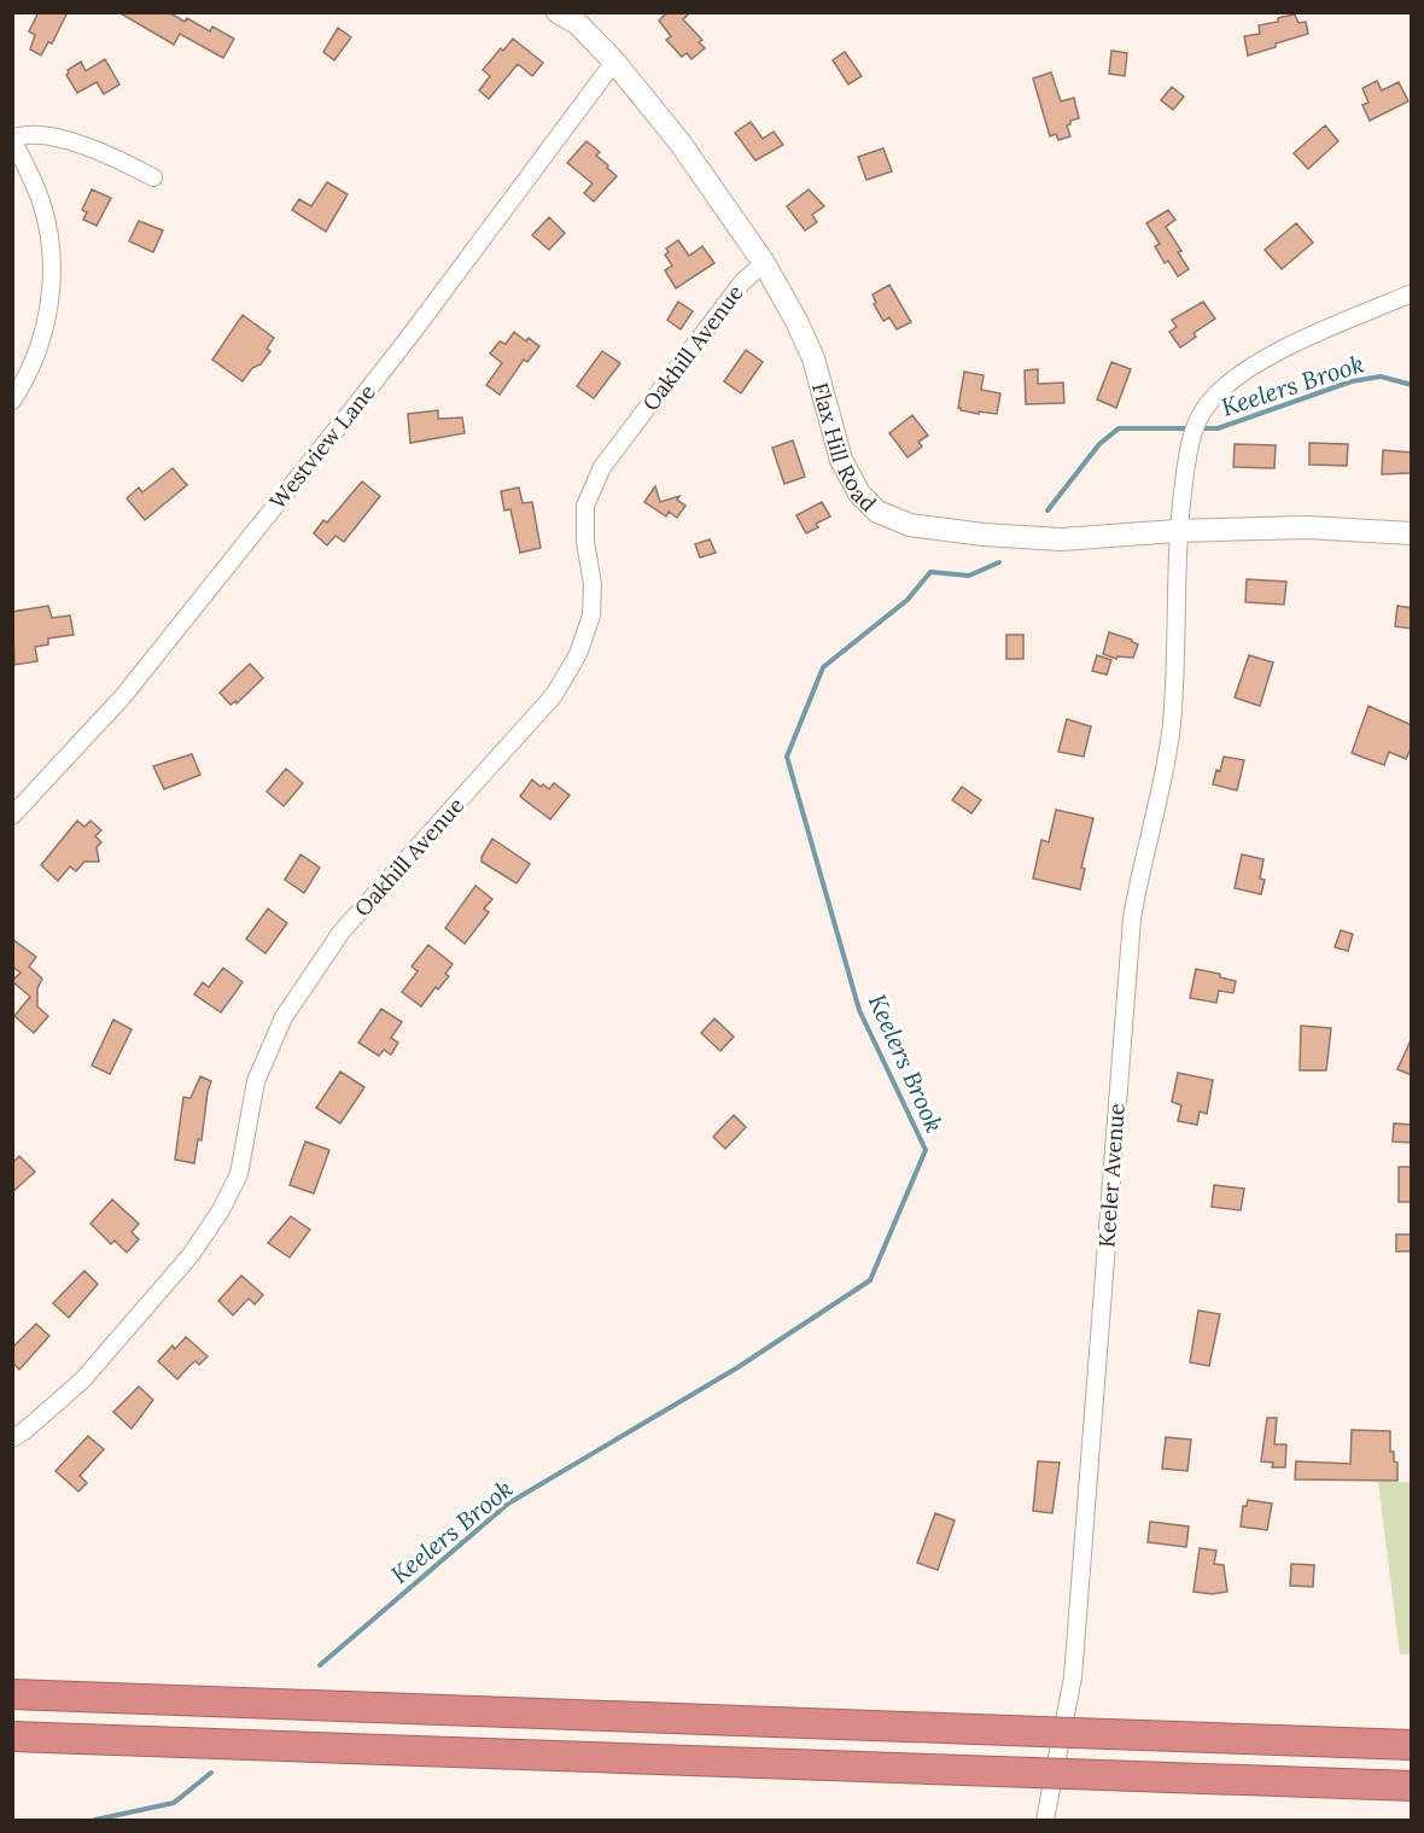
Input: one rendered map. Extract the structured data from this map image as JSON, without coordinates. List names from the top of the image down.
{
  "streets": {
    "main road": ["Flax Hill Road"],
    "street": ["Oakhill Avenue", "Westview Lane", "Keeler Avenue"]
  },
  "crossings": [
    ["Oakhill Avenue", "Flax Hill Road"],
    ["Flax Hill Road", "Westview Lane"],
    ["Flax Hill Road", "Keeler Avenue"]
  ],
  "water": ["Keelers Brook"]
}
